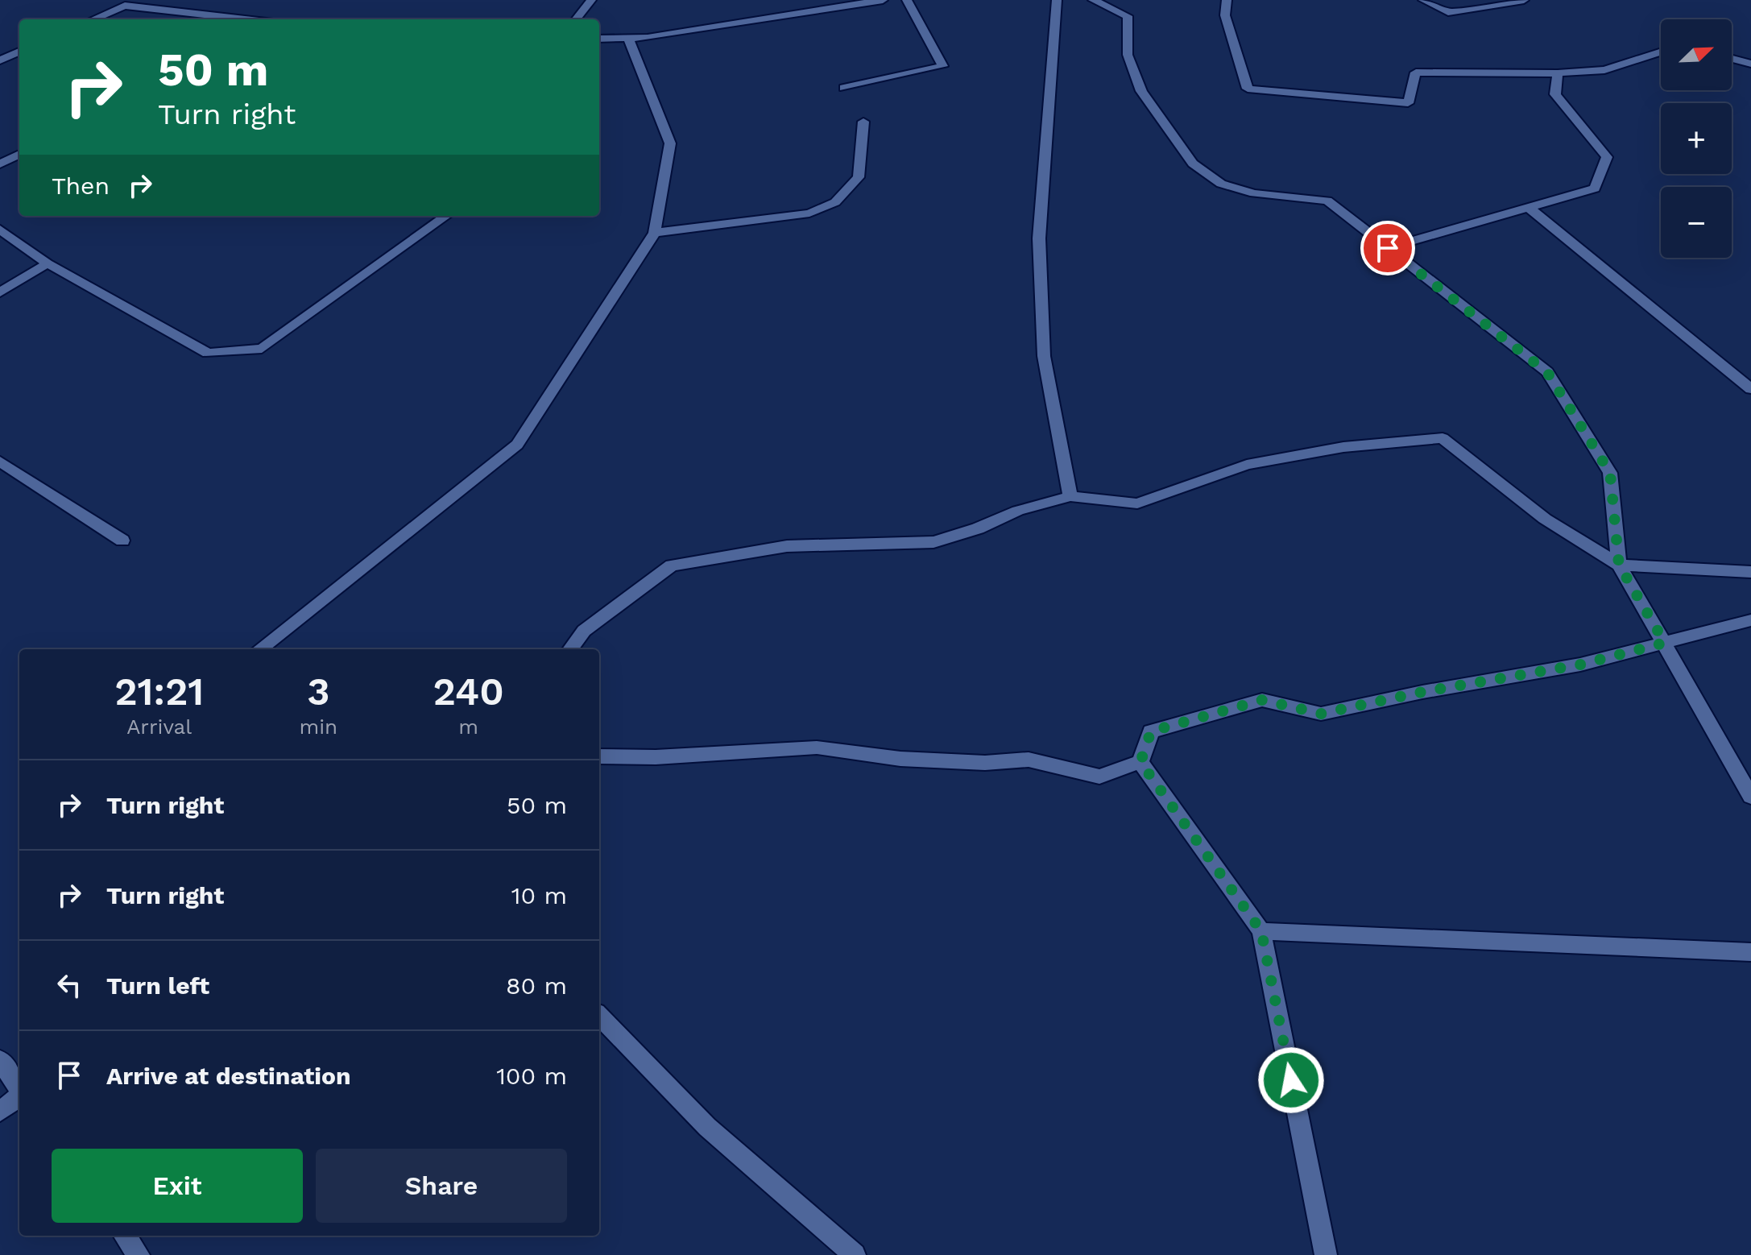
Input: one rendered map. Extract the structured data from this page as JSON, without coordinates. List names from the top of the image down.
{
  "north": "top right",
  "page": {
    "map_buttons": ["+", "−"],
    "turn": ["50 m", "Turn right"],
    "then": "Then",
    "eta": [
      "21:21",
      "Arrival",
      "3",
      "min",
      "240",
      "m"
    ],
    "list": [
      {
        "name": "Turn right",
        "value": "50 m"
      },
      {
        "name": "Turn right",
        "value": "10 m"
      },
      {
        "name": "Turn left",
        "value": "80 m"
      },
      {
        "name": "Arrive at destination",
        "value": "100 m"
      }
    ],
    "buttons": ["Exit", "Share"]
  }
}
